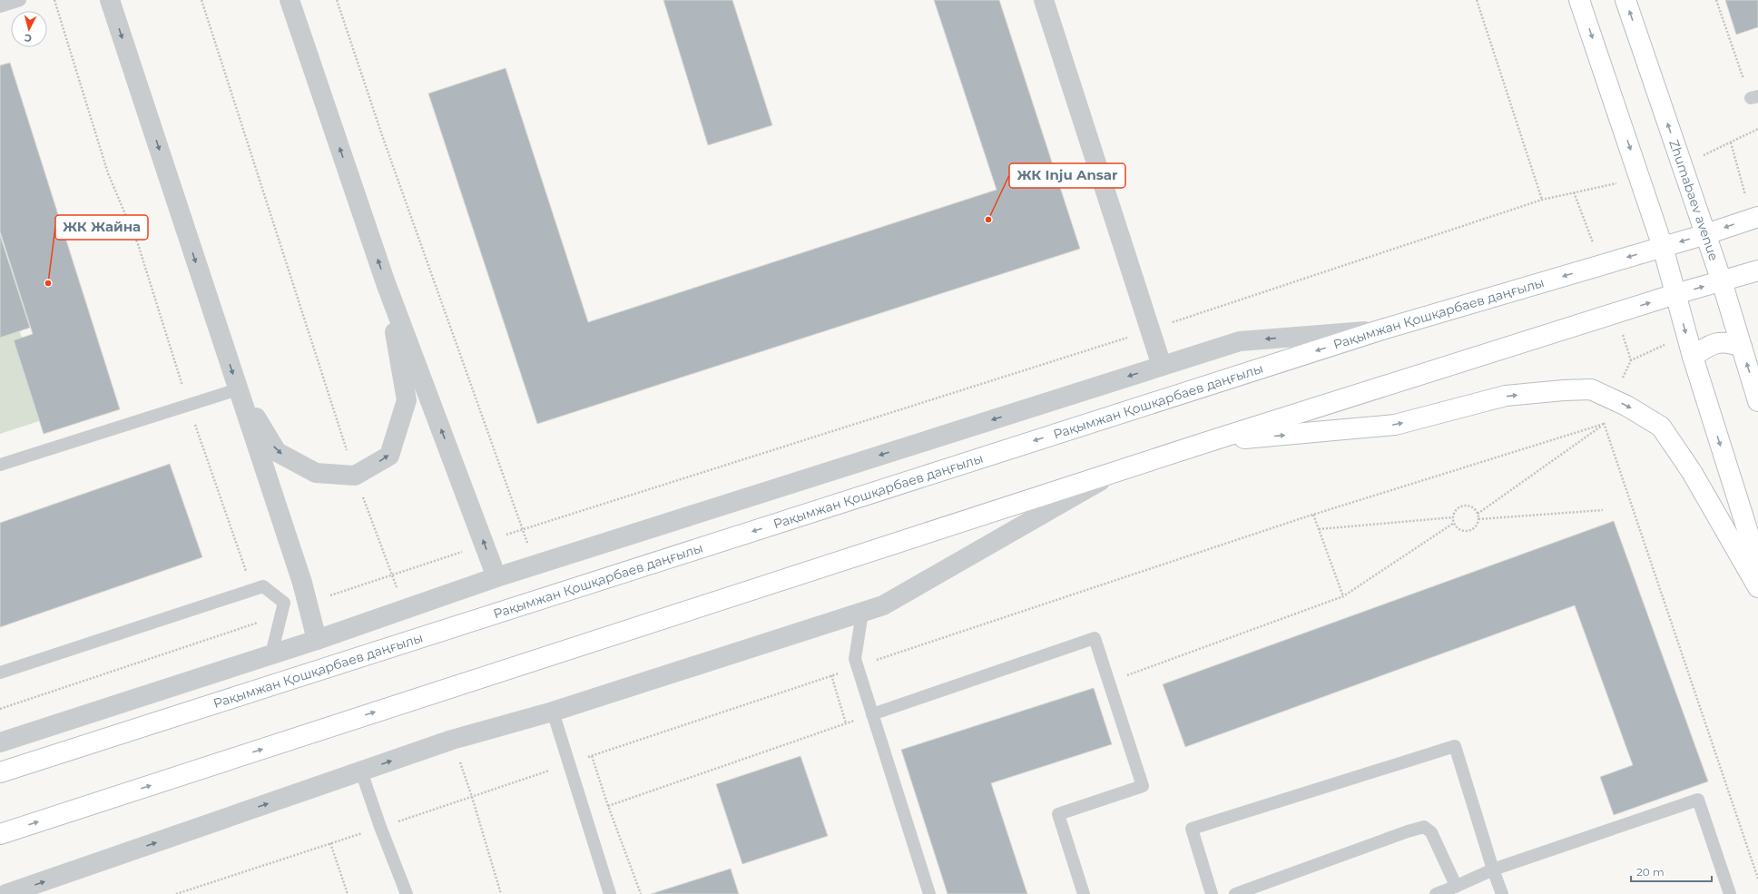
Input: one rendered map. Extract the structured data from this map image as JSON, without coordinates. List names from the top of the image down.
{
  "streets": {
    "main road": ["Zhumabaev avenue", "Рақымжан Қошқарбаев даңғылы"]
  },
  "crossings": [
    ["Zhumabaev avenue", "Рақымжан Қошқарбаев даңғылы"]
  ],
  "places": ["ЖК Inju Ansar", "ЖК Жайна"],
  "scale_bar": "20 m",
  "north": "bottom"
}
